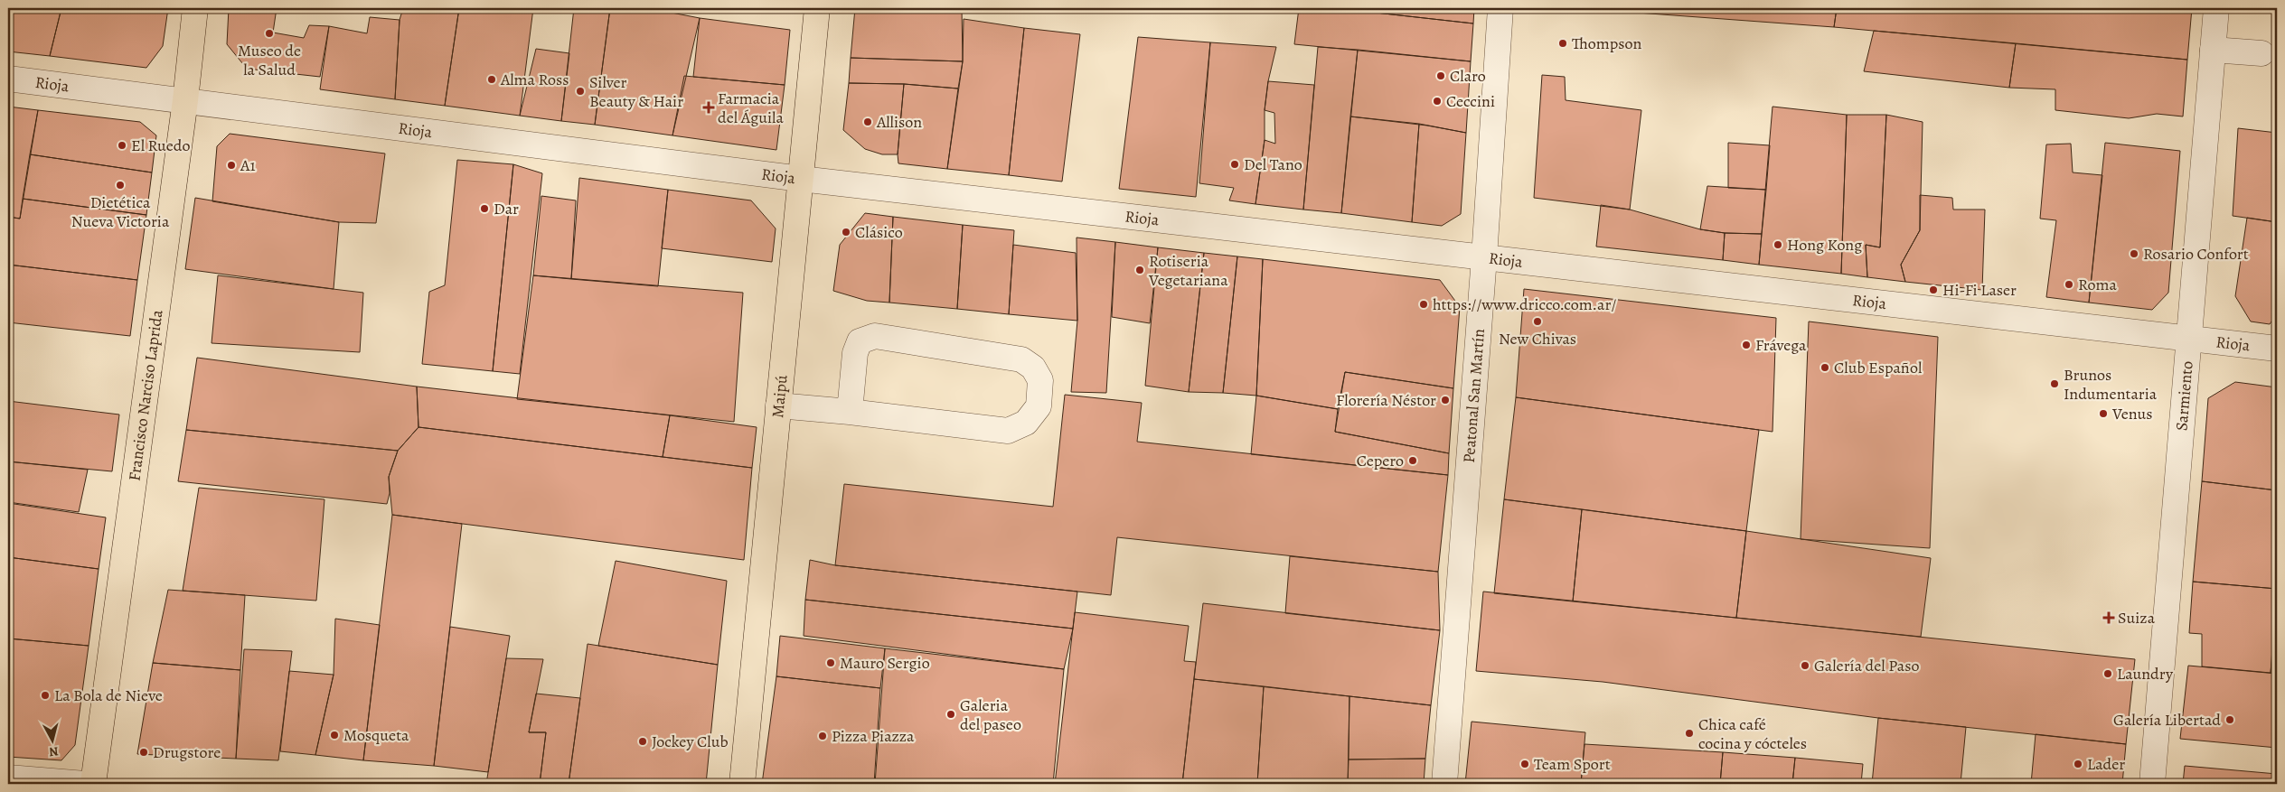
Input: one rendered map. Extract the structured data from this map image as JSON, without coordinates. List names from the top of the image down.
{
  "streets": {
    "main road": ["Maipú", "Francisco Narciso Laprida"],
    "street": ["Rioja", "Sarmiento", "Peatonal San Martín"]
  },
  "crossings": [
    ["Rioja", "Maipú"],
    ["Rioja", "Sarmiento"],
    ["Rioja", "Francisco Narciso Laprida"],
    ["Rioja", "Peatonal San Martín"]
  ],
  "places": {
    "other": [
      "Museo de la Salud",
      "Thompson",
      "Claro",
      "Alma Ross",
      "Silver Beauty & Hair",
      "Ceccini",
      "Allison",
      "El Ruedo",
      "Del Tano",
      "A1",
      "Dietética Nueva Victoria",
      "Dar",
      "Clásico",
      "Hong Kong",
      "Rosario Confort",
      "Rotiseria Vegetariana",
      "Roma",
      "Hi-Fi Laser",
      "https://www.dricco.com.ar/",
      "New Chivas",
      "Frávega",
      "Club Español",
      "Brunos Indumentaria",
      "Florería Néstor",
      "Venus",
      "Cepero",
      "Mauro Sergio",
      "Galería del Paso",
      "Laundry",
      "La Bola de Nieve",
      "Galeria del paseo",
      "Galería Libertad",
      "Chica café cocina y cócteles",
      "Mosqueta",
      "Pizza Piazza",
      "Jockey Club",
      "Drugstore",
      "Team Sport",
      "Lader"
    ],
    "health": ["Farmacia del Águila", "Suiza"]
  },
  "north": "bottom"
}
